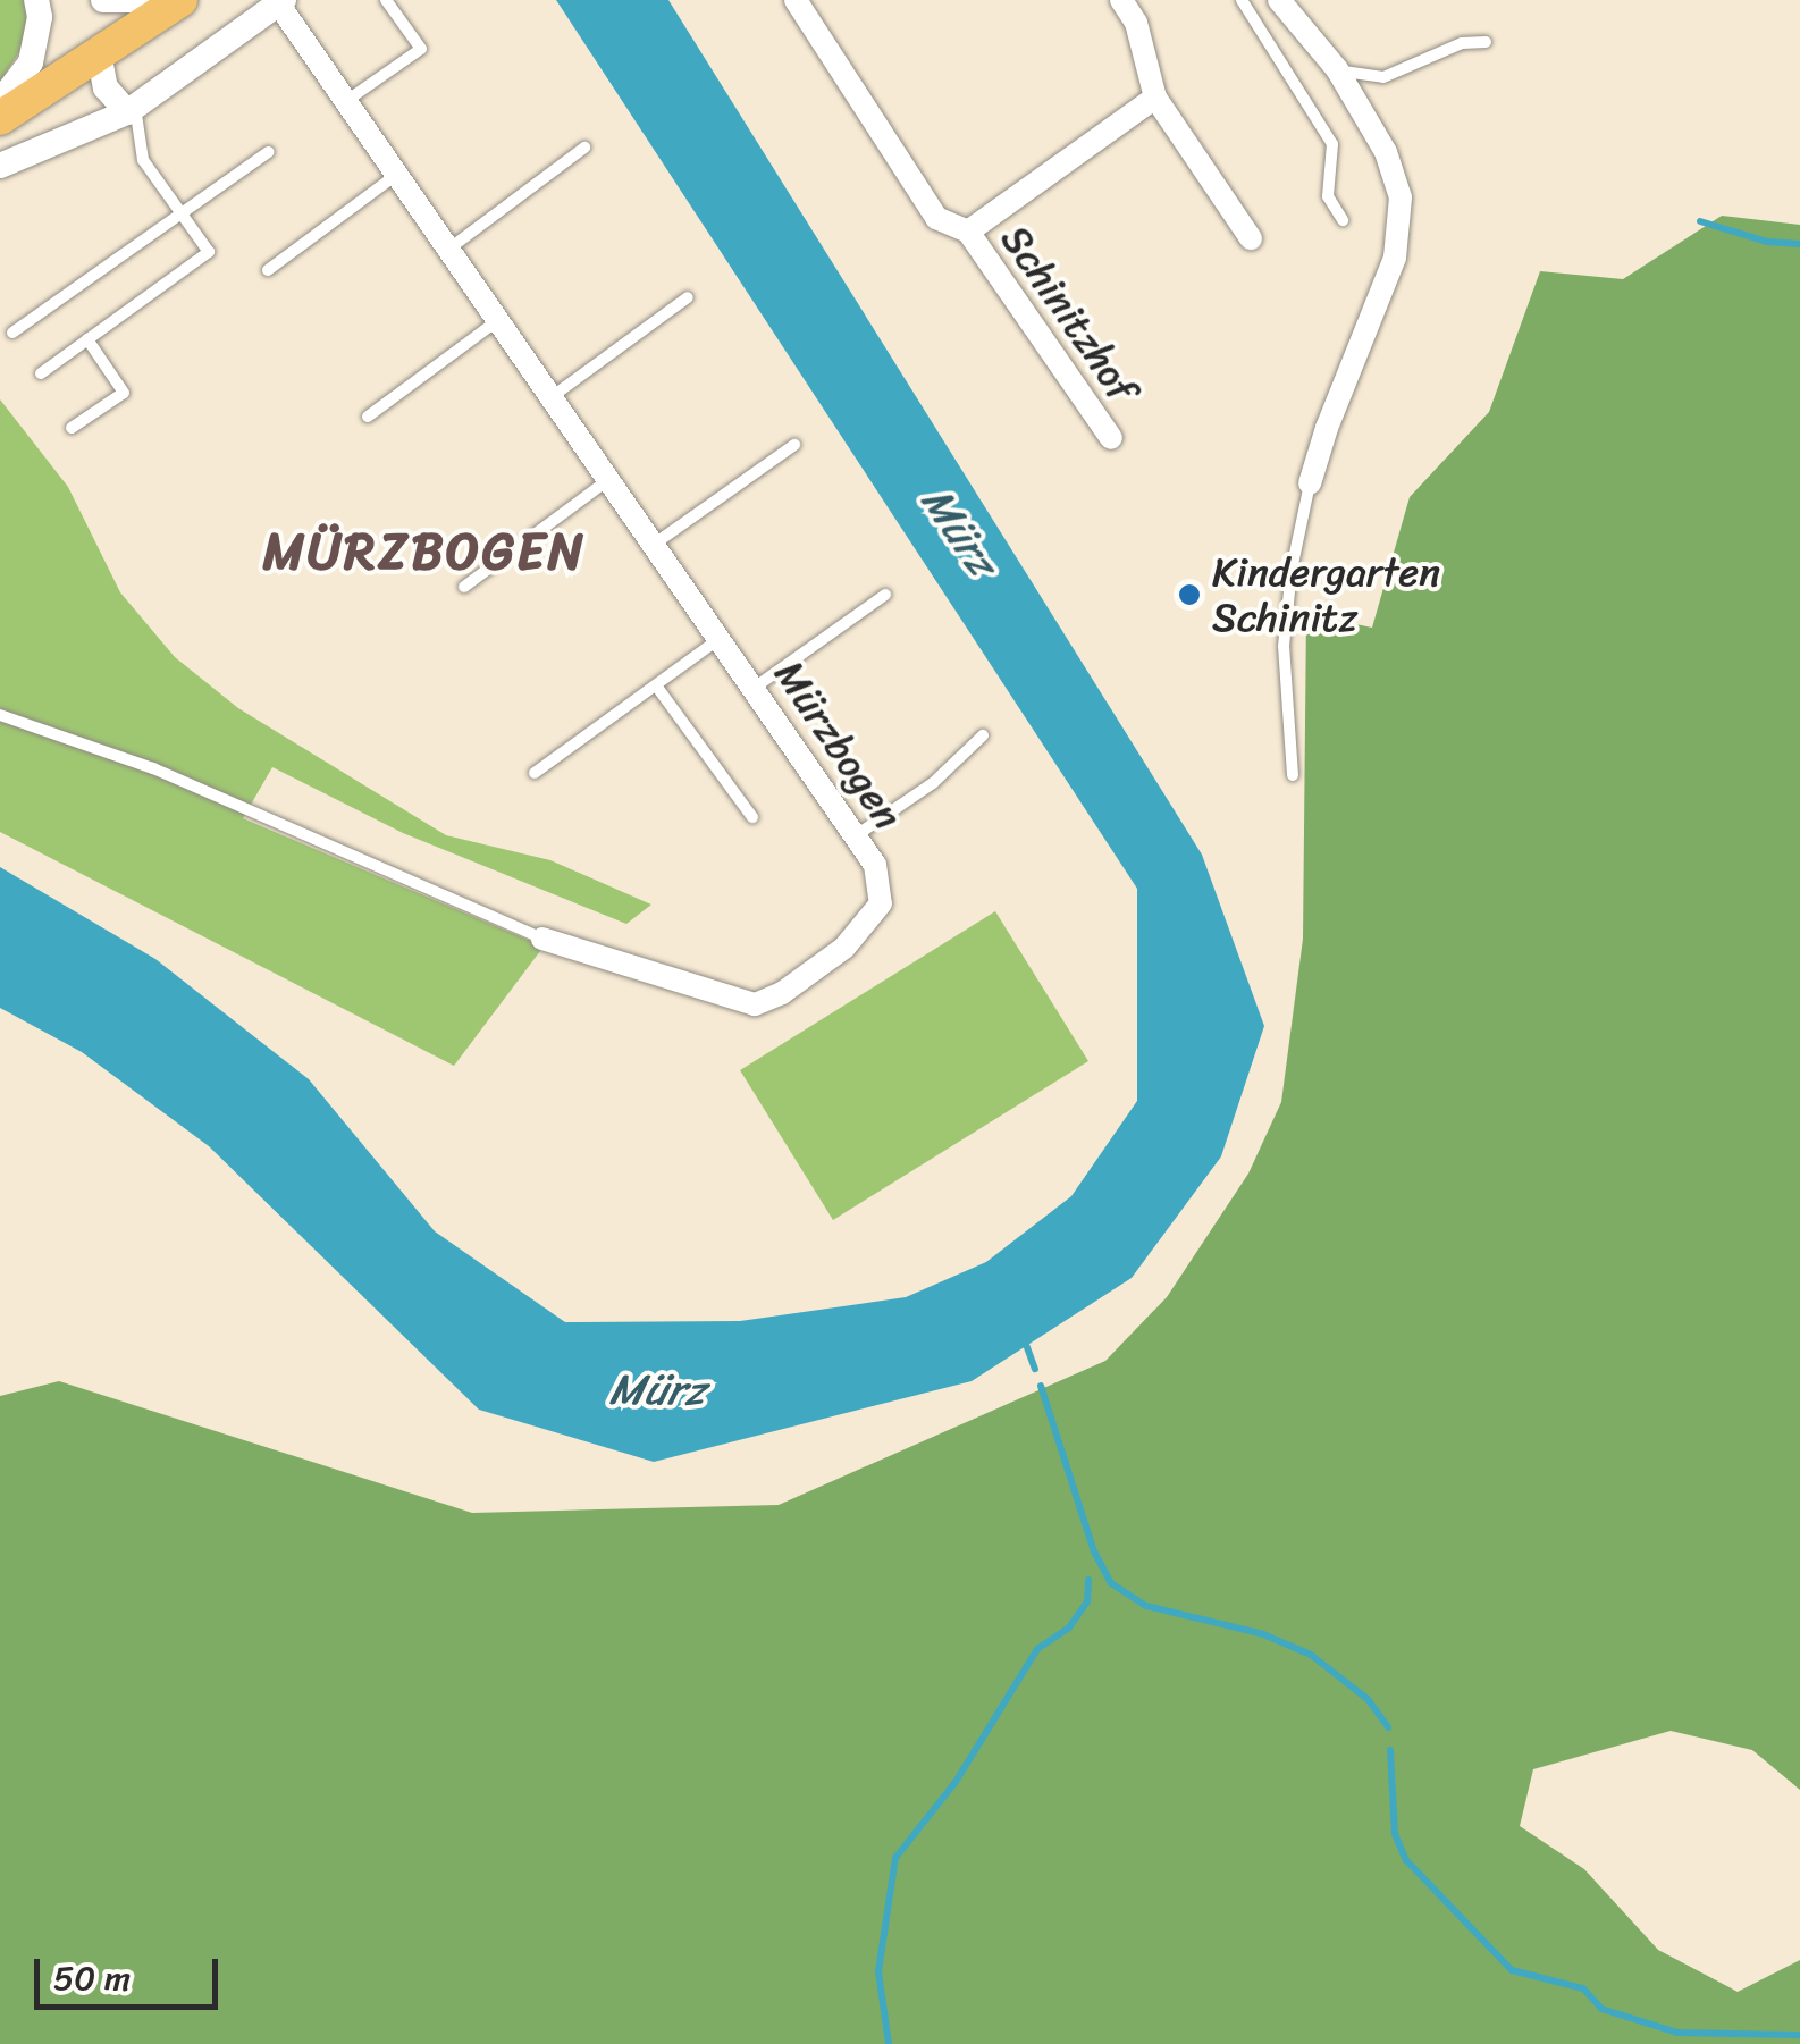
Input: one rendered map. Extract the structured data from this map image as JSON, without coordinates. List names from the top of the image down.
{
  "streets": {
    "street": ["Schinitzhof", "Mürzbogen"]
  },
  "districts": ["MÜRZBOGEN"],
  "water": ["Mürz"],
  "places": ["Kindergarten Schinitz"],
  "scale_bar": "50 m"
}
